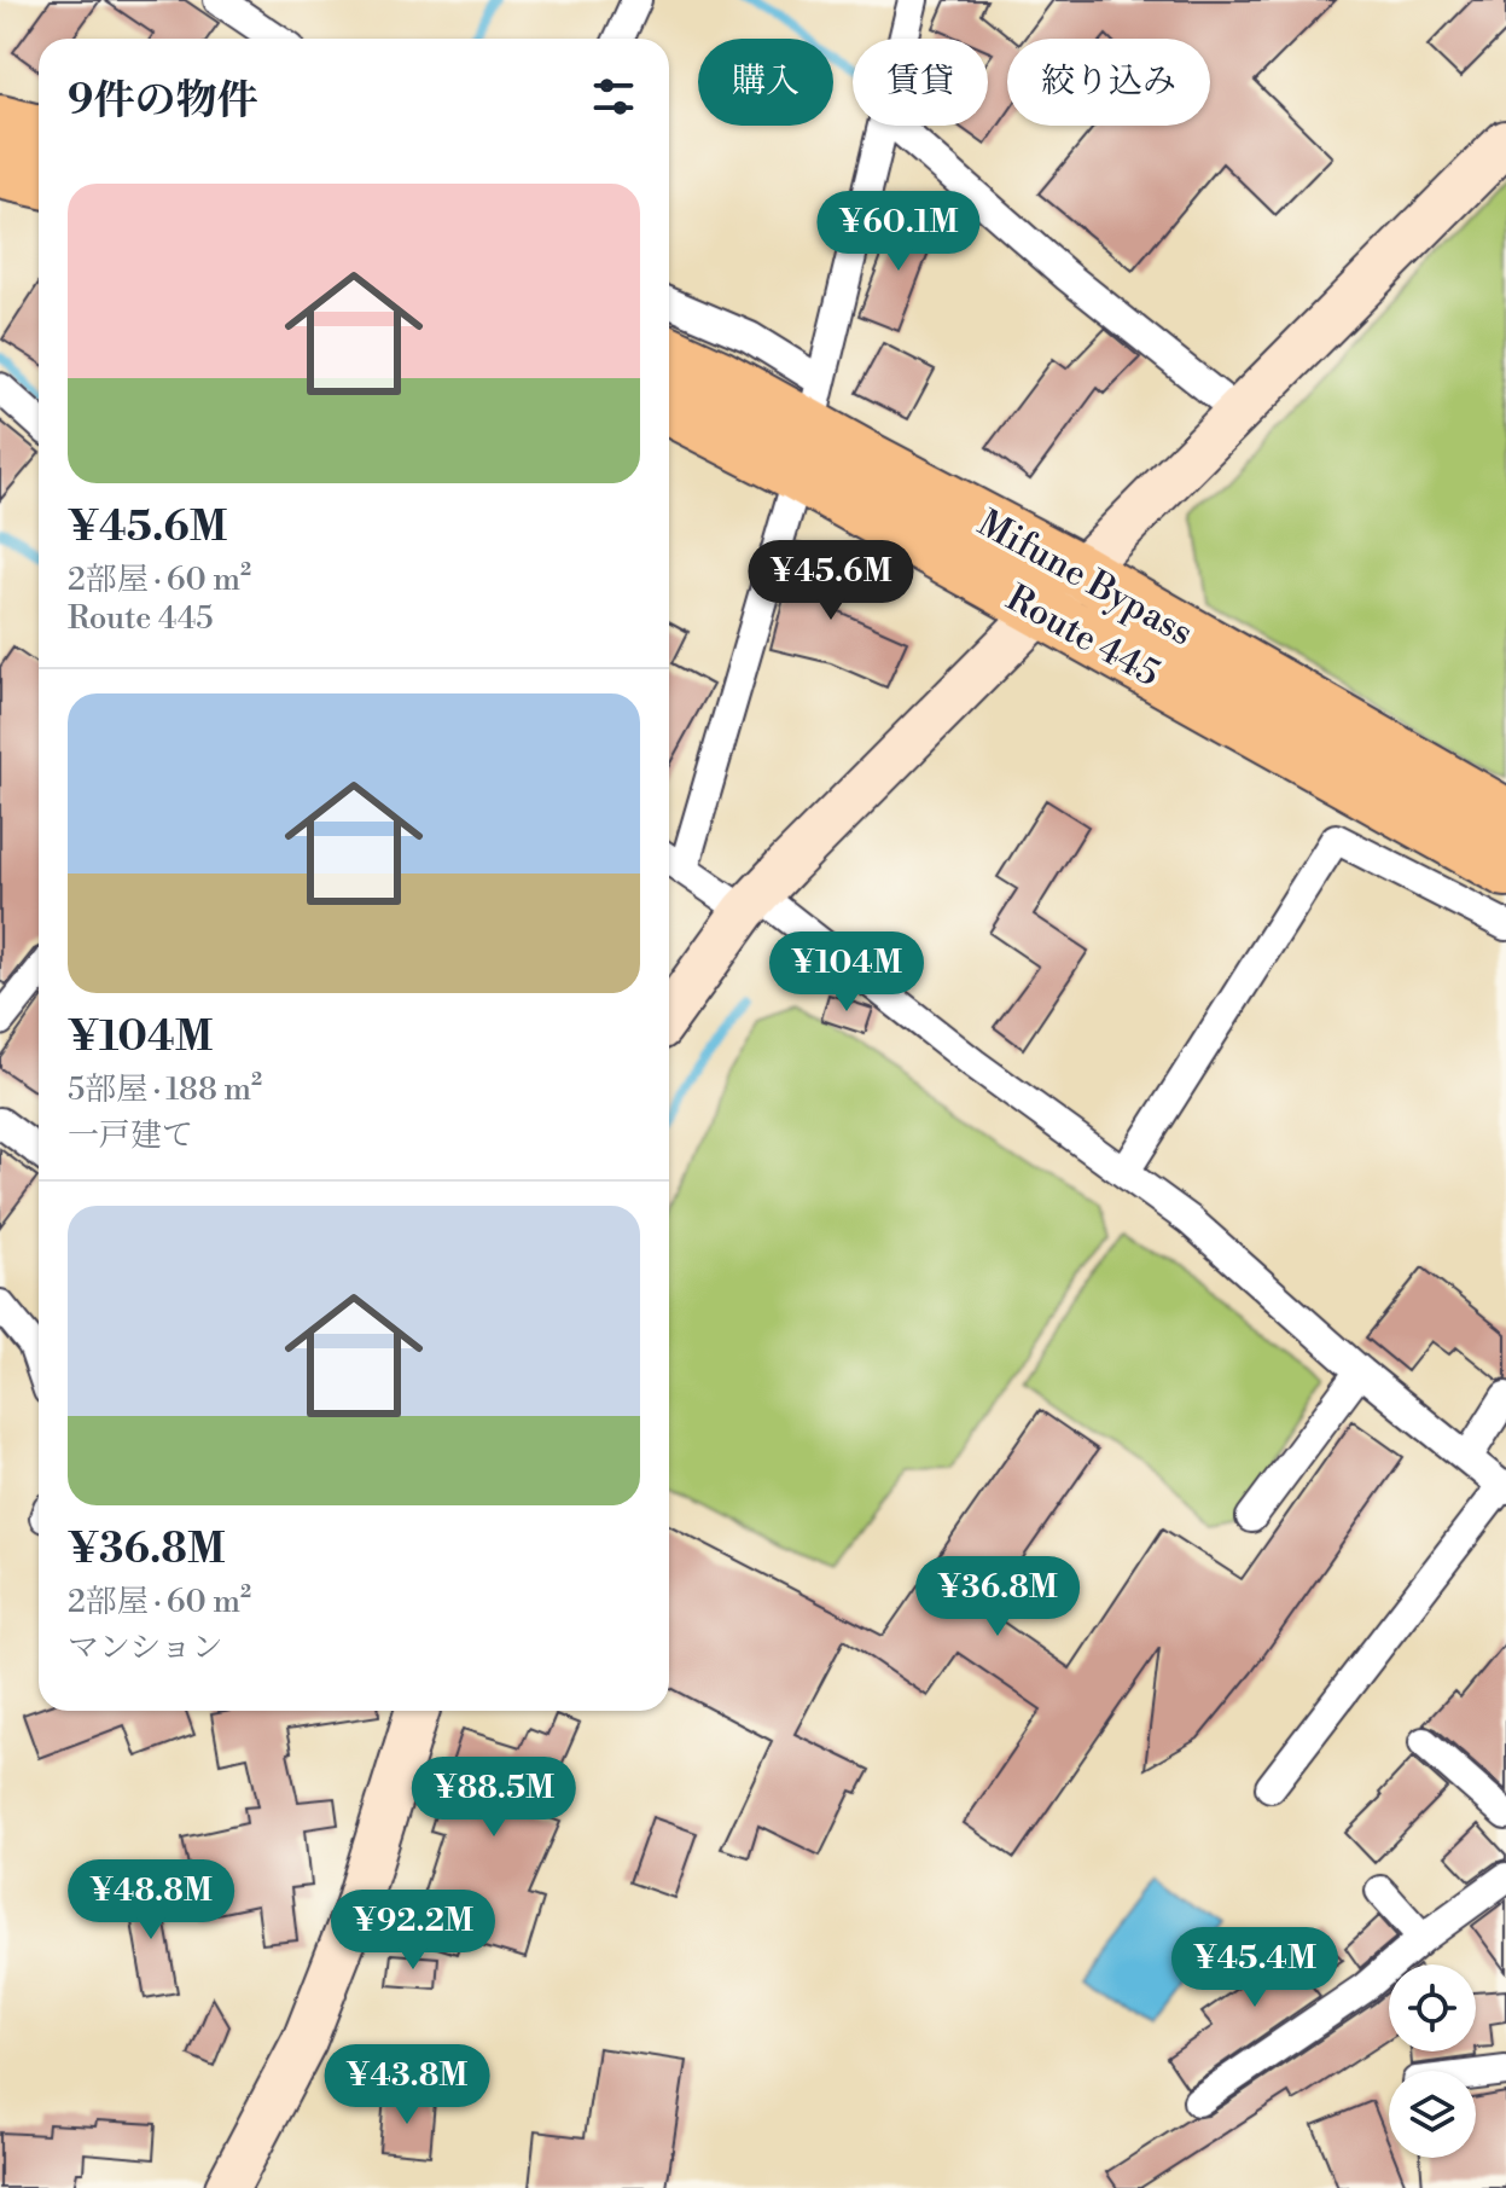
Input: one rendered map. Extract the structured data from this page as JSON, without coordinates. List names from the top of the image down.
{
  "streets": {
    "highway": ["Mifune Bypass", "Route 445"]
  },
  "crossings": [
    ["Mifune Bypass", "Route 445"]
  ],
  "page": {
    "chip": ["購入", "賃貸", "絞り込み"],
    "heading": "9件の物件",
    "list": [
      {
        "name": "¥45.6M",
        "note": "2部屋 · 60 m² · Route 445"
      },
      {
        "name": "¥104M",
        "note": "5部屋 · 188 m² · 一戸建て"
      },
      {
        "name": "¥36.8M",
        "note": "2部屋 · 60 m² · マンション"
      }
    ],
    "price": [
      "¥60.1M",
      "¥45.6M",
      "¥104M",
      "¥36.8M",
      "¥88.5M",
      "¥48.8M",
      "¥92.2M",
      "¥45.4M",
      "¥43.8M"
    ]
  }
}
